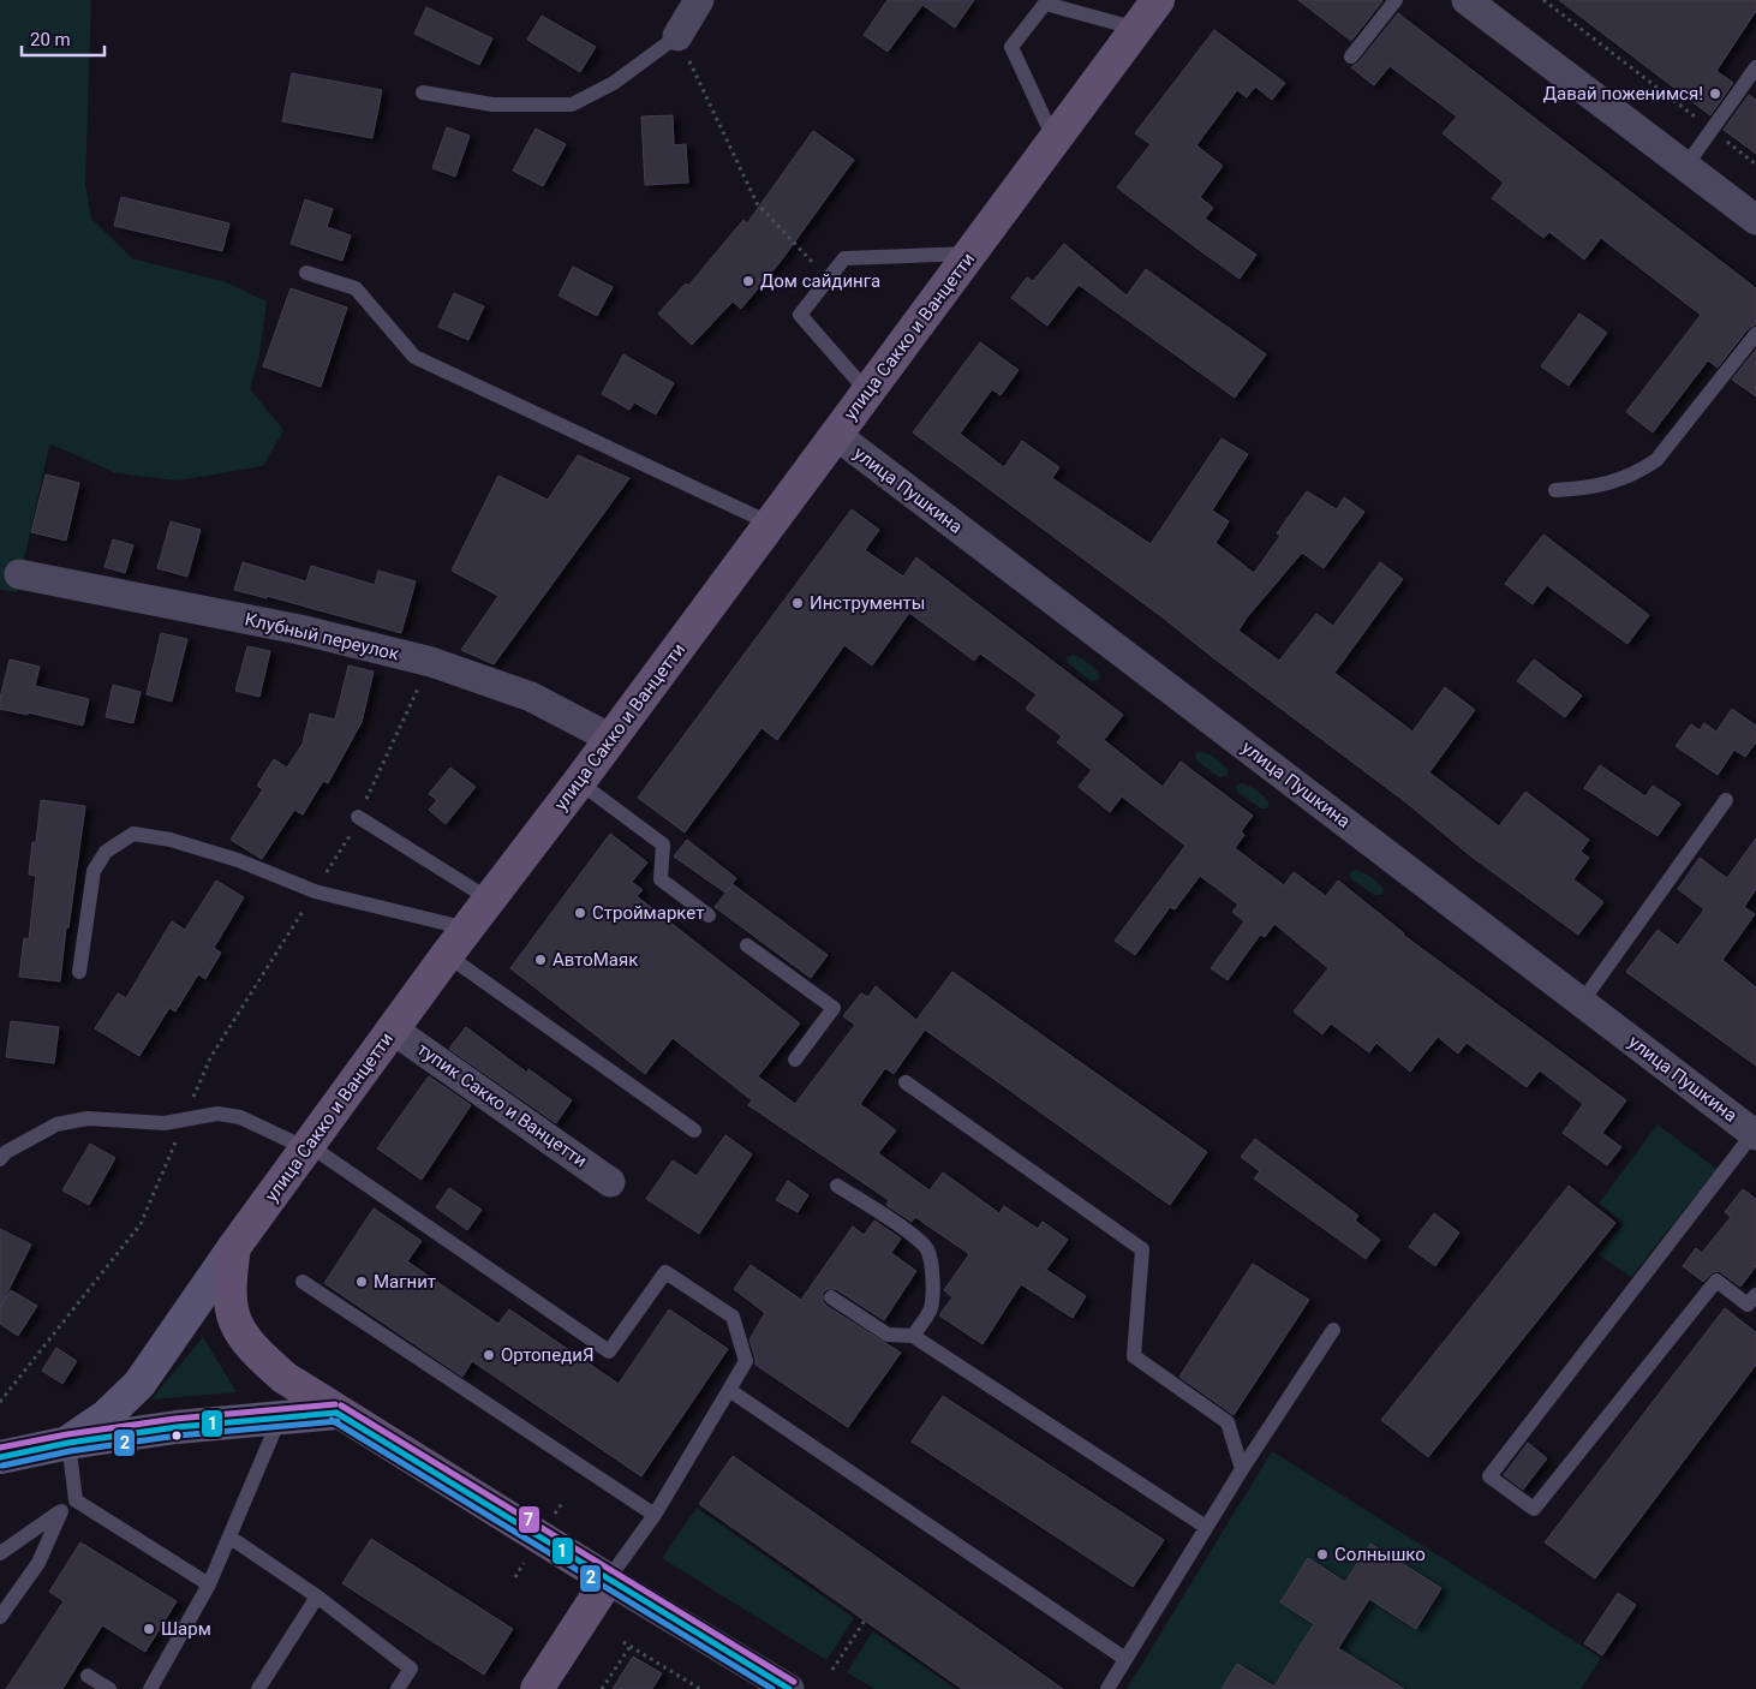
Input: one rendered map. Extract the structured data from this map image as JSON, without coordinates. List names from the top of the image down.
{
  "streets": {
    "main road": ["улица Сакко и Ванцетти"],
    "street": ["улица Пушкина", "Клубный переулок", "тупик Сакко и Ванцетти"]
  },
  "crossings": [
    ["улица Сакко и Ванцетти", "улица Пушкина"],
    ["улица Сакко и Ванцетти", "Клубный переулок"],
    ["улица Сакко и Ванцетти", "тупик Сакко и Ванцетти"]
  ],
  "places": [
    "Давай поженимся!",
    "Дом сайдинга",
    "Инструменты",
    "Строймаркет",
    "АвтоМаяк",
    "Магнит",
    "ОртопедиЯ",
    "Солнышко",
    "Шарм"
  ],
  "lines": ["transit line 7", "transit line 1", "transit line 2"],
  "scale_bar": "20 m"
}
